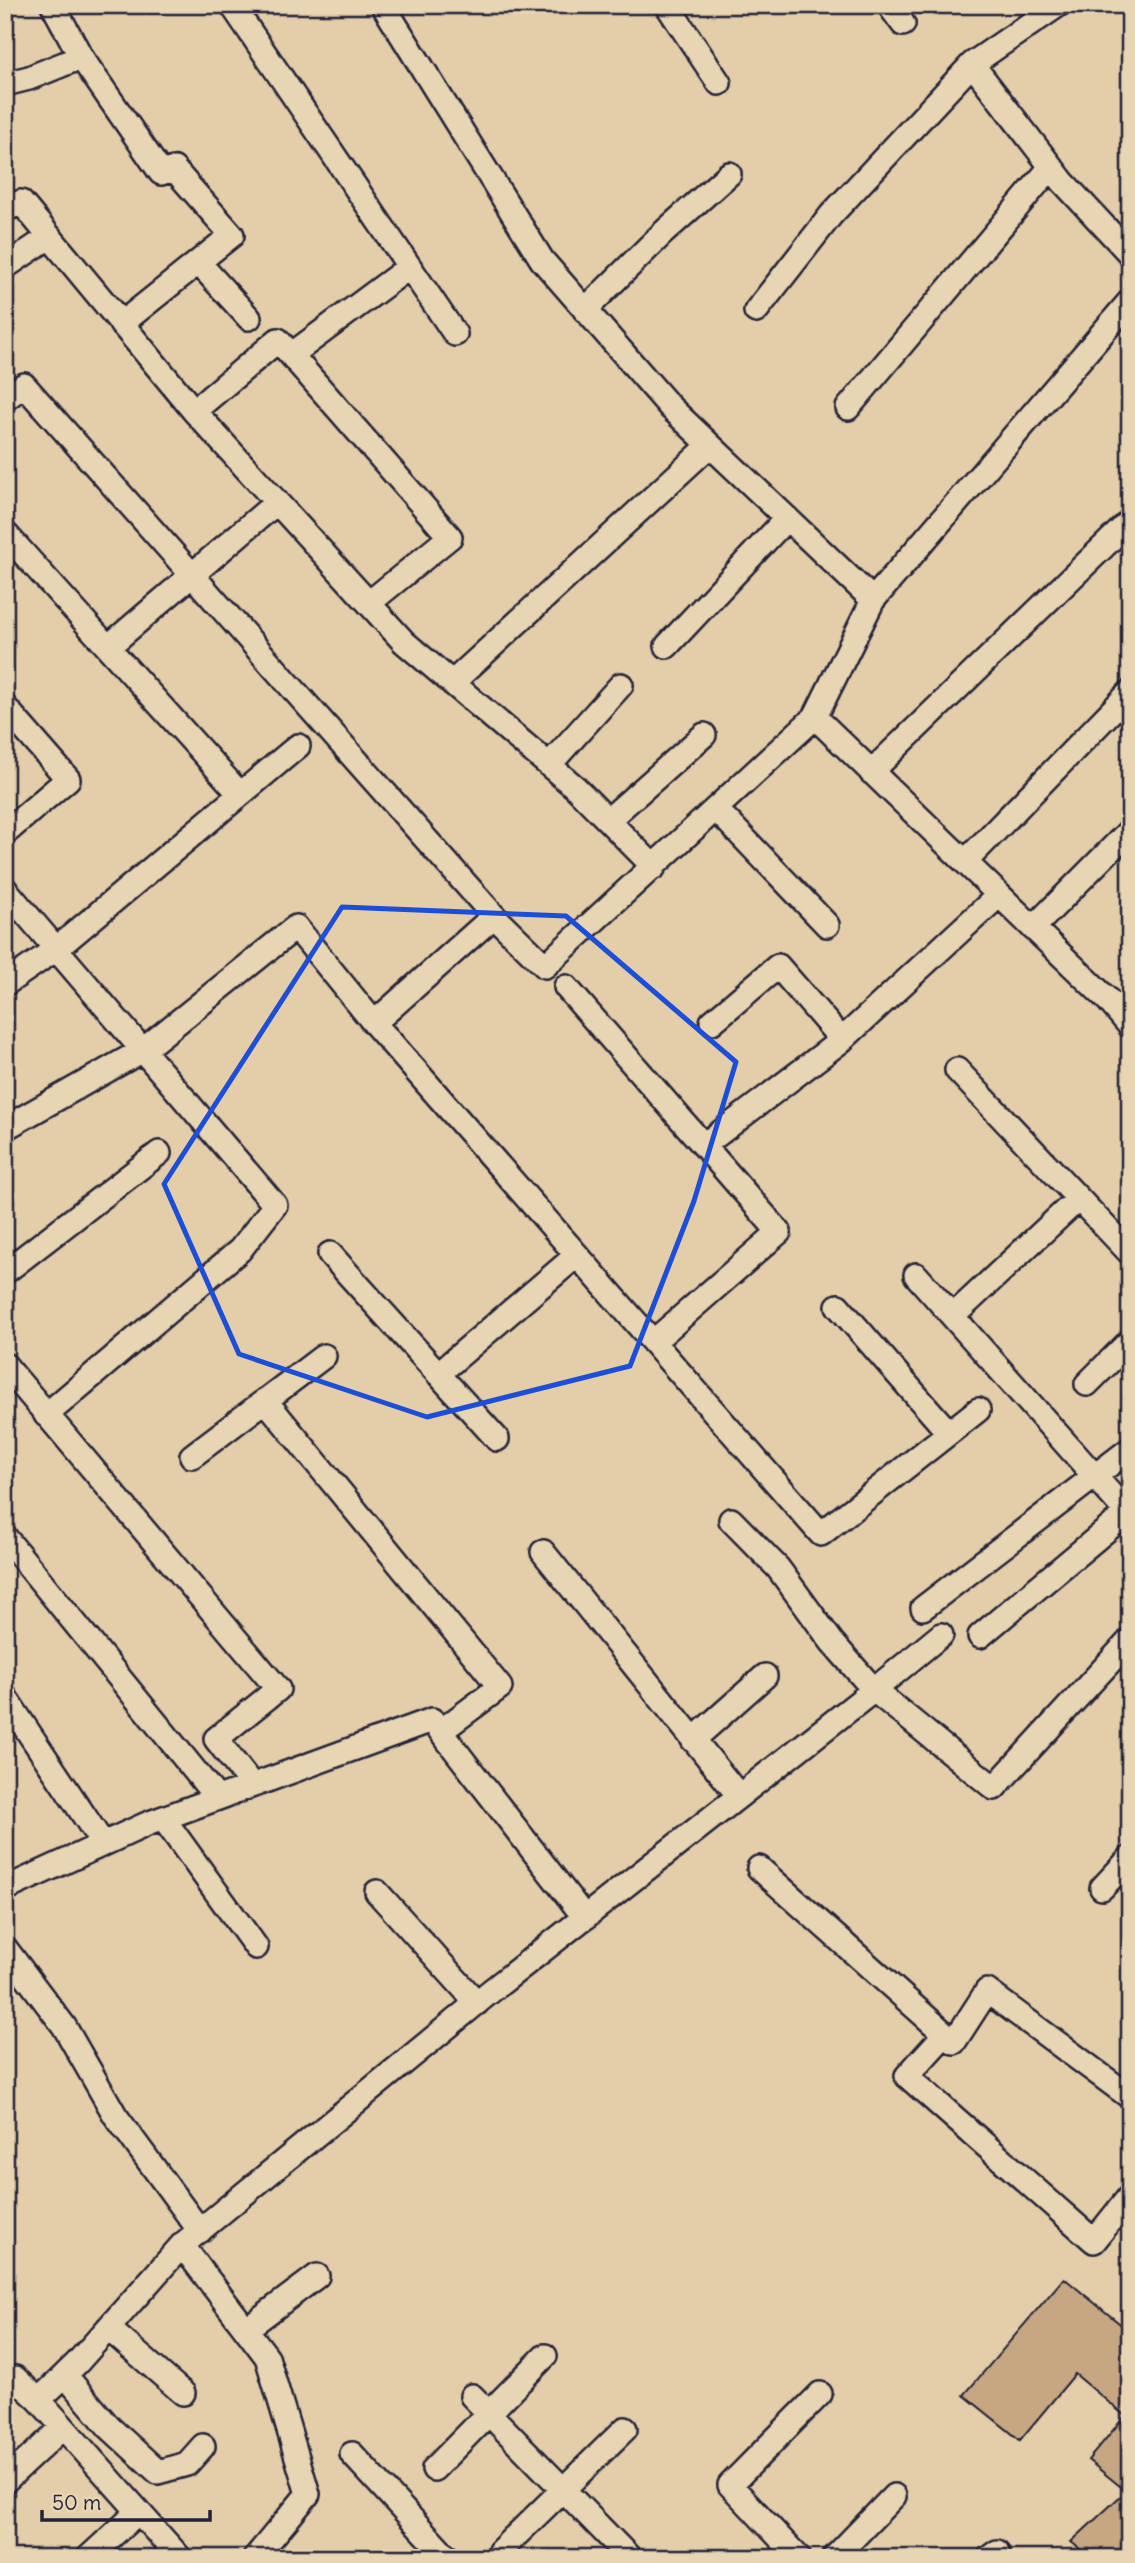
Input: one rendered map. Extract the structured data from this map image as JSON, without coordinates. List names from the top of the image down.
{
  "scale_bar": "50 m"
}
